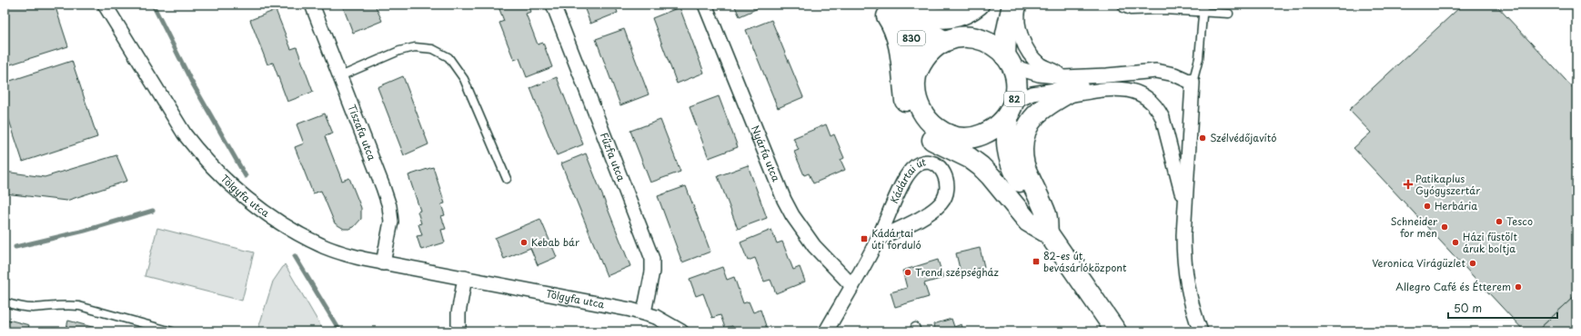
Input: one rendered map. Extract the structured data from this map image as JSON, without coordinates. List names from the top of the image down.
{
  "streets": {
    "main road": ["830", "82"],
    "street": [
      "Tiszafa utca",
      "Nyárfa utca",
      "Fűzfa utca",
      "Kádártai út",
      "Tölgyfa utca"
    ]
  },
  "crossings": [
    ["830", "82"],
    ["Tiszafa utca", "Tölgyfa utca"],
    ["Nyárfa utca", "Kádártai út"],
    ["Fűzfa utca", "Tölgyfa utca"]
  ],
  "places": {
    "other": [
      "Szélvédőjavító",
      "Herbária",
      "Tesco",
      "Schneider for men",
      "Kebab bár",
      "Házi füstölt áruk boltja",
      "Veronica Virágüzlet",
      "Trend szépségház",
      "Allegro Café és Étterem"
    ],
    "health": ["Patikaplus Gyógyszertár"],
    "transit": ["Kádártai úti forduló", "82-es út, bevásárlóközpont"]
  },
  "scale_bar": "50 m"
}
